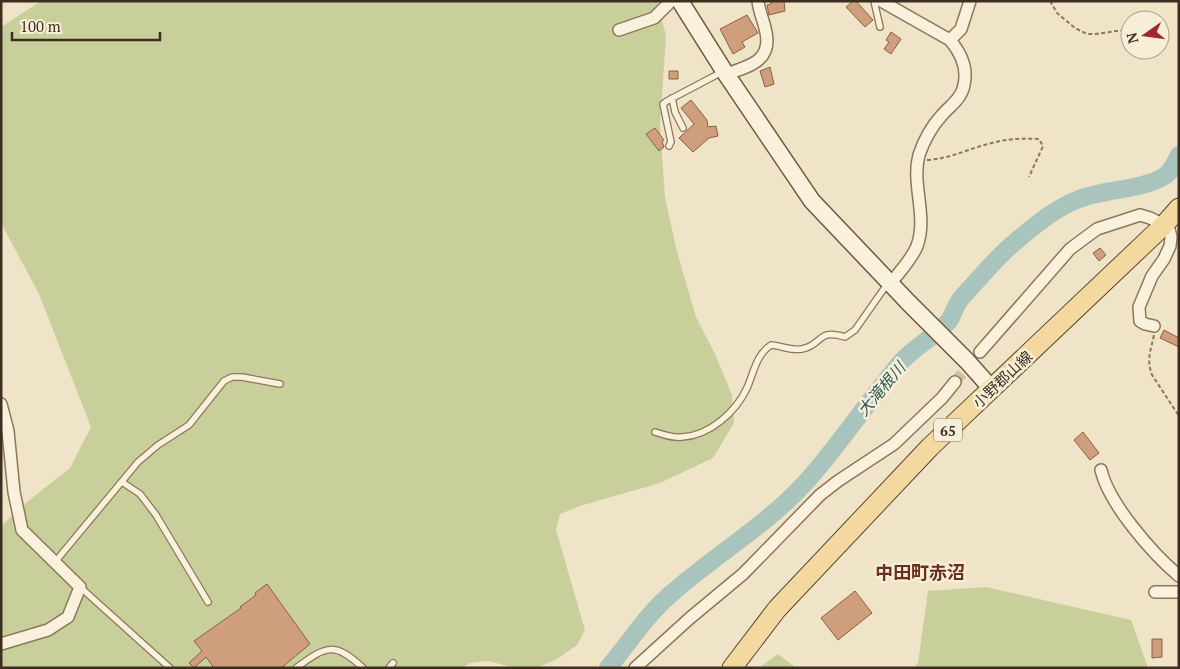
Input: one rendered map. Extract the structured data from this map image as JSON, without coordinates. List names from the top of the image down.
{
  "streets": {
    "main road": ["小野郡山線", "65"]
  },
  "districts": ["中田町赤沼"],
  "water": ["大滝根川"],
  "scale_bar": "100 m",
  "north": "left"
}
